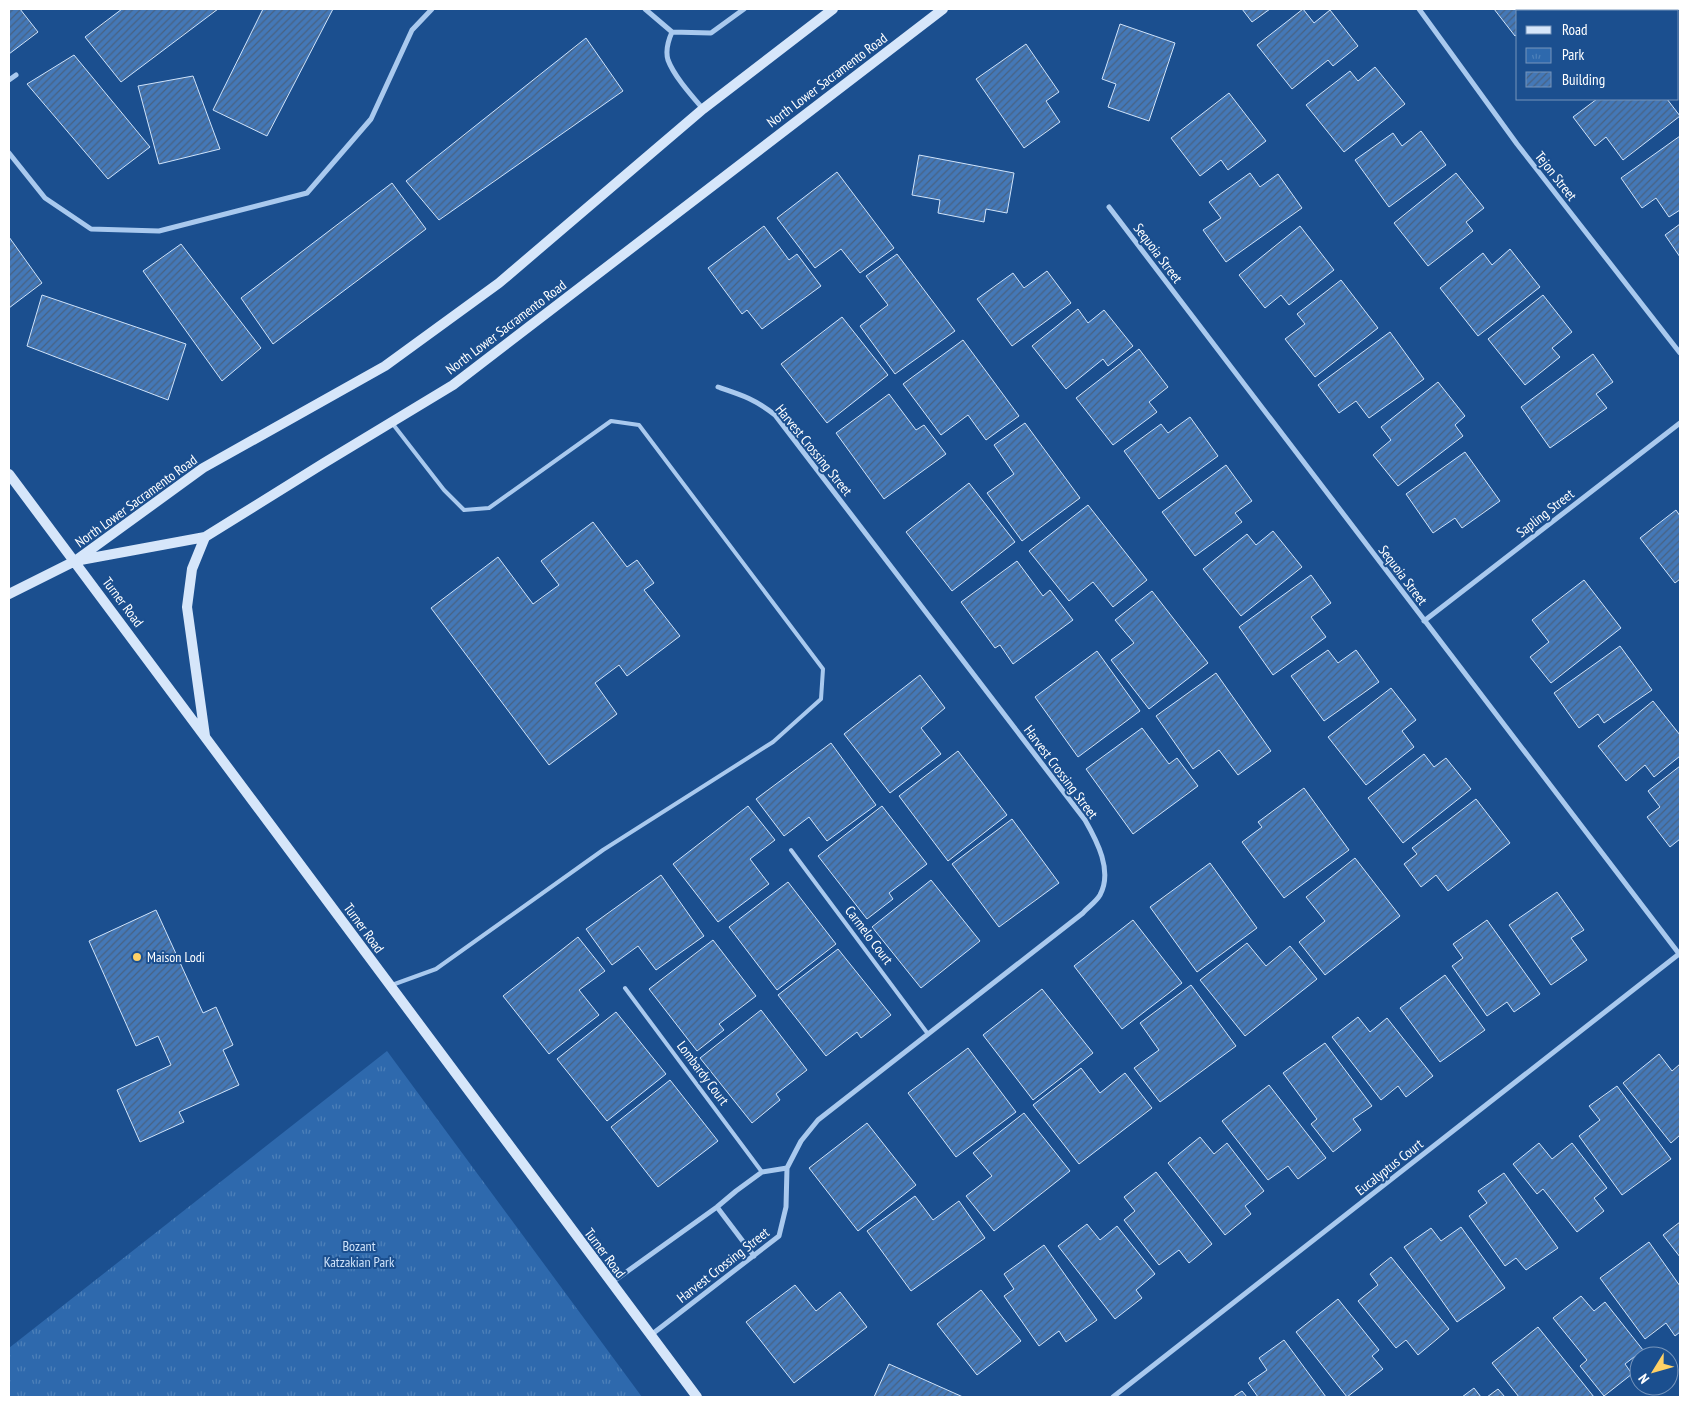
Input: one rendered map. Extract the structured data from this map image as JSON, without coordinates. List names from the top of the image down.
{
  "streets": {
    "main road": ["North Lower Sacramento Road", "Turner Road"],
    "street": [
      "Tejon Street",
      "Sequoia Street",
      "Harvest Crossing Street",
      "Sapling Street",
      "Eucalyptus Court"
    ],
    "lane": ["Carmelo Court", "Lombardy Court"]
  },
  "crossings": [
    ["North Lower Sacramento Road", "Turner Road"],
    ["Sequoia Street", "Sapling Street"],
    ["Sequoia Street", "Eucalyptus Court"],
    ["Harvest Crossing Street", "Turner Road"],
    ["Harvest Crossing Street", "Carmelo Court"]
  ],
  "parks": ["Bozant Katzakian Park"],
  "places": ["Maison Lodi"],
  "legend": ["Road", "Park", "Building"],
  "north": "bottom left"
}
